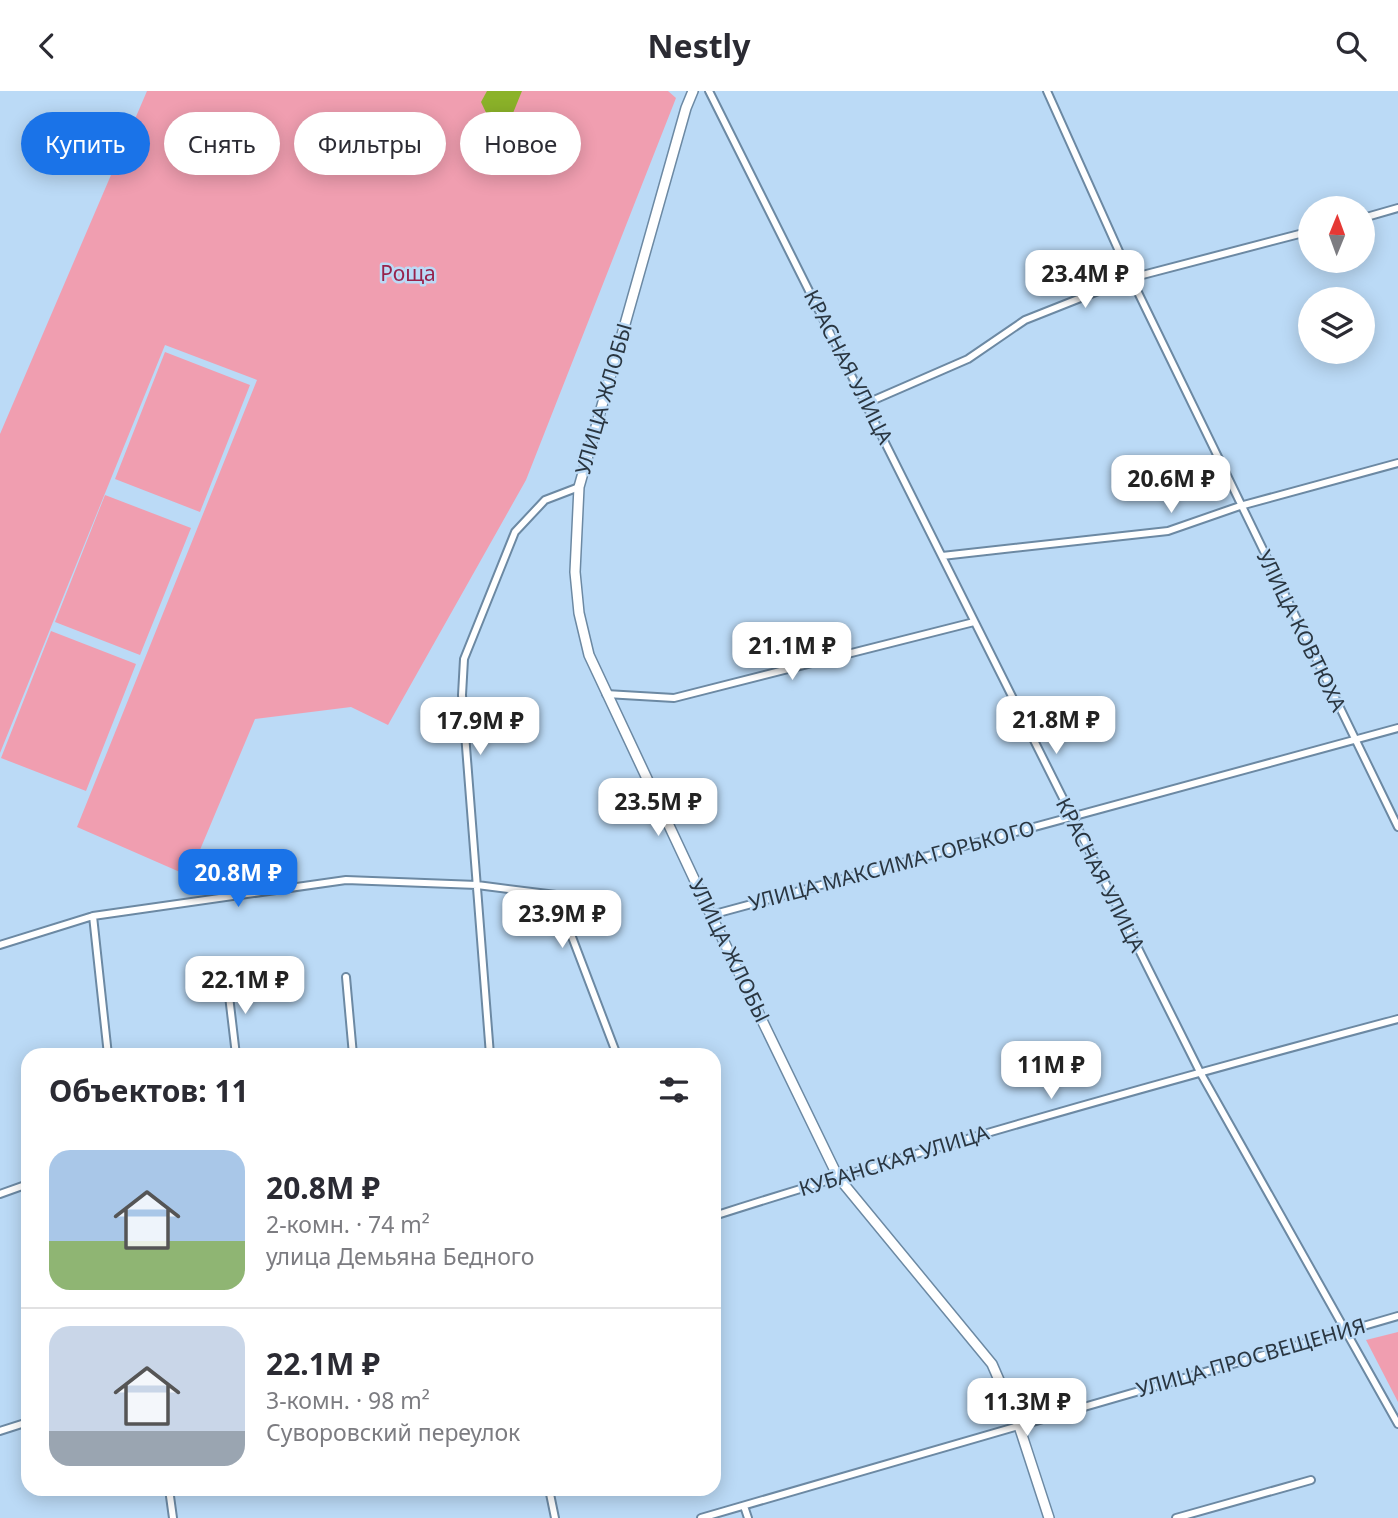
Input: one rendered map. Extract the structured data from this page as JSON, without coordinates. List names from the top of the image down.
{
  "streets": {
    "street": [
      "КРАСНАЯ УЛИЦА",
      "УЛИЦА ЖЛОБЫ",
      "УЛИЦА КОВТЮХА",
      "УЛИЦА МАКСИМА ГОРЬКОГО",
      "КУБАНСКАЯ УЛИЦА",
      "УЛИЦА ПРОСВЕЩЕНИЯ"
    ]
  },
  "crossings": [
    ["КРАСНАЯ УЛИЦА", "УЛИЦА МАКСИМА ГОРЬКОГО"],
    ["КРАСНАЯ УЛИЦА", "КУБАНСКАЯ УЛИЦА"],
    ["КРАСНАЯ УЛИЦА", "УЛИЦА ПРОСВЕЩЕНИЯ"],
    ["УЛИЦА ЖЛОБЫ", "УЛИЦА МАКСИМА ГОРЬКОГО"],
    ["УЛИЦА ЖЛОБЫ", "КУБАНСКАЯ УЛИЦА"],
    ["УЛИЦА ЖЛОБЫ", "УЛИЦА ПРОСВЕЩЕНИЯ"],
    ["УЛИЦА КОВТЮХА", "УЛИЦА МАКСИМА ГОРЬКОГО"]
  ],
  "parks": ["Роща"],
  "north": "top",
  "page": {
    "header": "Nestly",
    "chip": [
      "Купить",
      "Снять",
      "Фильтры",
      "Новое"
    ],
    "price": [
      "23.4M ₽",
      "20.6M ₽",
      "21.1M ₽",
      "21.8M ₽",
      "17.9M ₽",
      "23.5M ₽",
      "20.8M ₽",
      "23.9M ₽",
      "22.1M ₽",
      "11M ₽",
      "11.3M ₽"
    ],
    "heading": "Объектов: 11",
    "list": [
      {
        "name": "20.8M ₽",
        "note": "2-комн. · 74 m² · улица Демьяна Бедного"
      },
      {
        "name": "22.1M ₽",
        "note": "3-комн. · 98 m² · Суворовский переулок"
      }
    ]
  }
}
